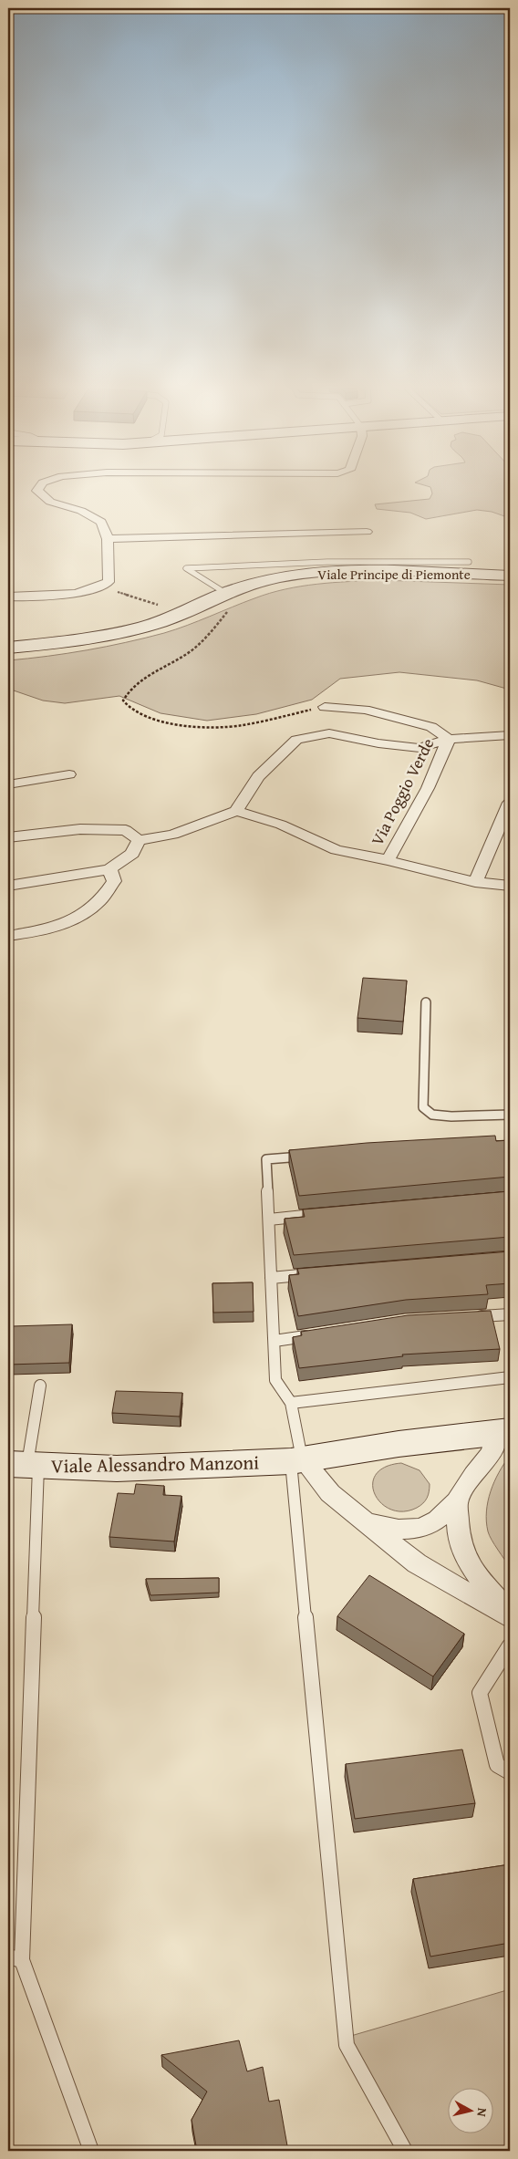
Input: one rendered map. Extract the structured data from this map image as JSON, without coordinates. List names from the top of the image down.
{
  "streets": {
    "street": ["Viale Principe di Piemonte", "Via Poggio Verde", "Viale Alessandro Manzoni"]
  },
  "north": "right"
}
